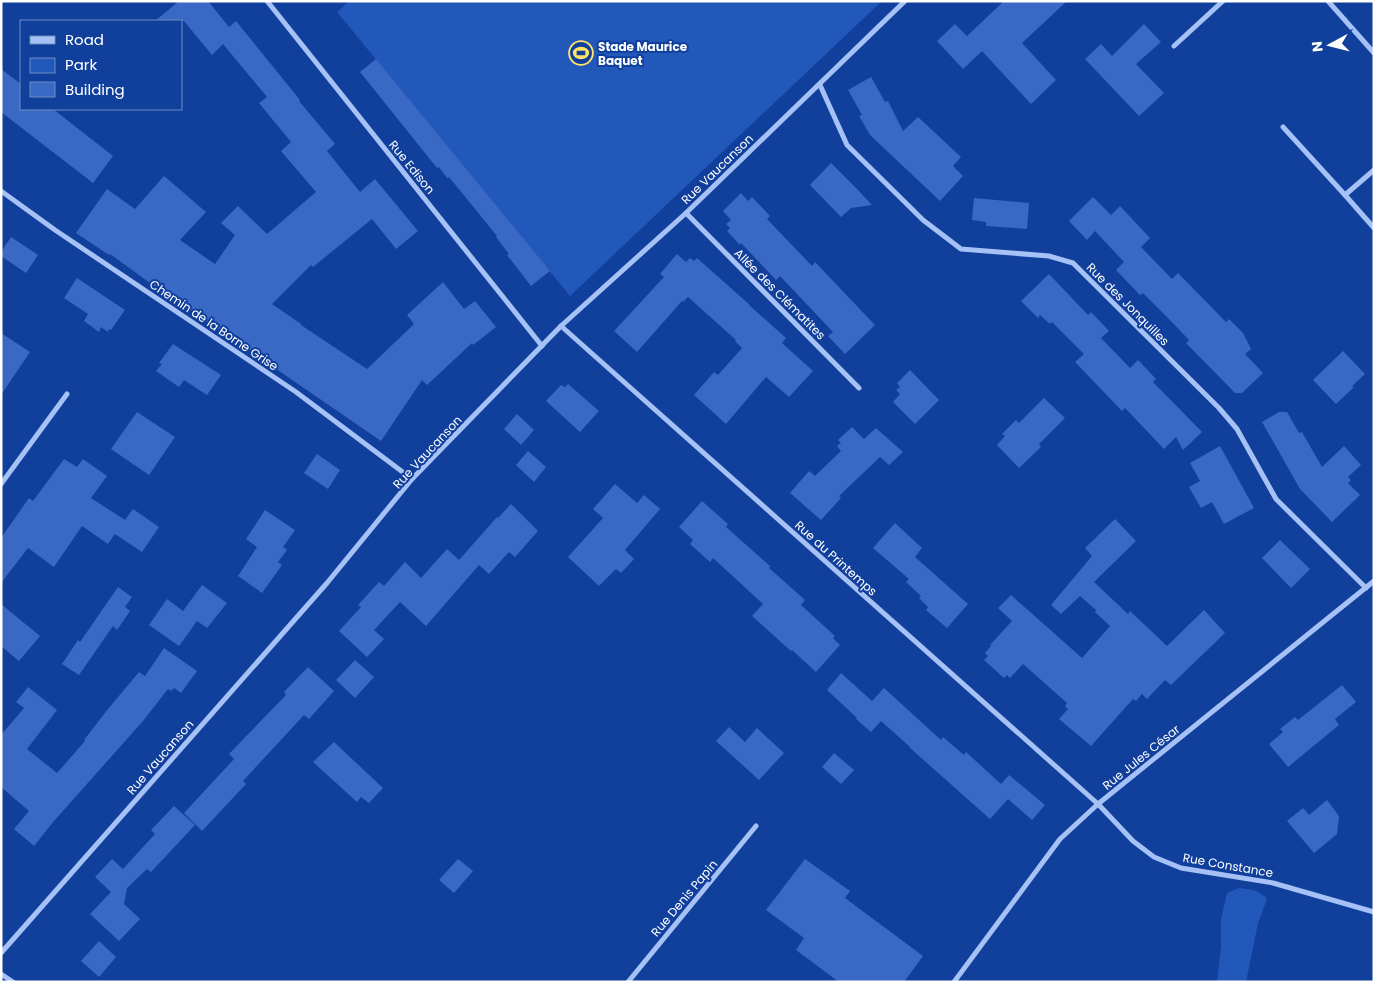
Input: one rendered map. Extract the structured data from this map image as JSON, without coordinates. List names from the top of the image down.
{
  "streets": {
    "street": [
      "Rue Edison",
      "Rue Vaucanson",
      "Allée des Clématites",
      "Rue des Jonquilles",
      "Chemin de la Borne Grise",
      "Rue du Printemps",
      "Rue Jules César",
      "Rue Constance",
      "Rue Denis Papin"
    ]
  },
  "crossings": [
    ["Rue Edison", "Rue Vaucanson"],
    ["Rue Vaucanson", "Allée des Clématites"],
    ["Rue Vaucanson", "Rue des Jonquilles"],
    ["Rue Vaucanson", "Chemin de la Borne Grise"],
    ["Rue Vaucanson", "Rue du Printemps"],
    ["Rue des Jonquilles", "Rue Jules César"],
    ["Rue du Printemps", "Rue Jules César"],
    ["Rue du Printemps", "Rue Constance"],
    ["Rue Jules César", "Rue Constance"]
  ],
  "places": {
    "sports": ["Stade Maurice Baquet"]
  },
  "legend": ["Road", "Park", "Building"],
  "north": "left"
}
